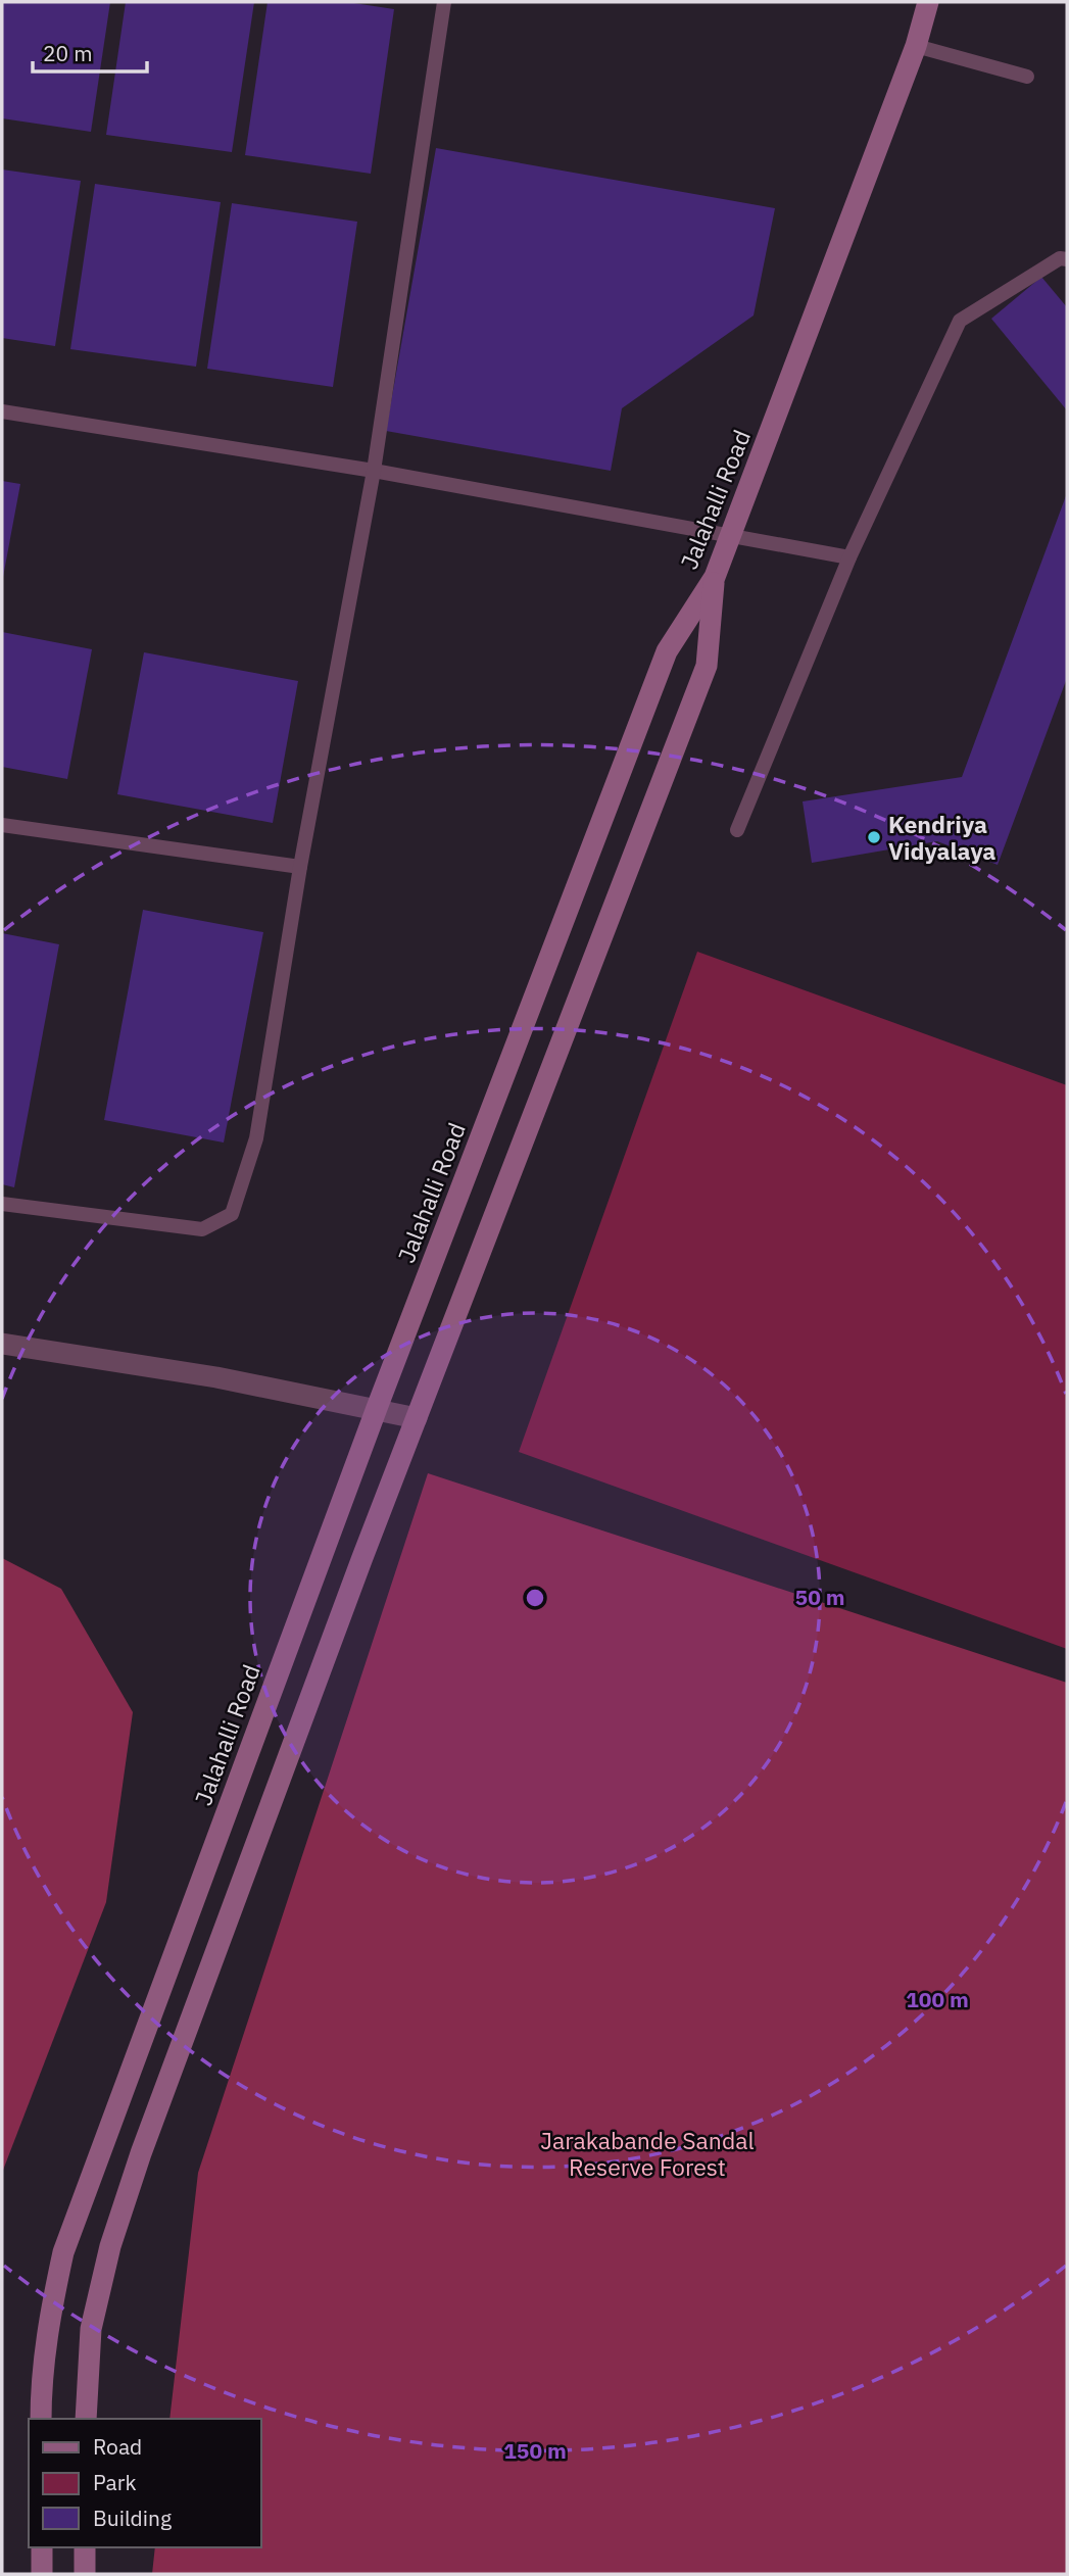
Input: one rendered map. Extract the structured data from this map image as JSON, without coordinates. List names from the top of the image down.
{
  "streets": {
    "main road": ["Jalahalli Road"]
  },
  "parks": ["Jarakabande Sandal Reserve Forest"],
  "places": ["Kendriya Vidyalaya"],
  "legend": ["Road", "Park", "Building"],
  "scale_bar": "20 m",
  "rings": ["50 m", "100 m", "150 m"]
}
